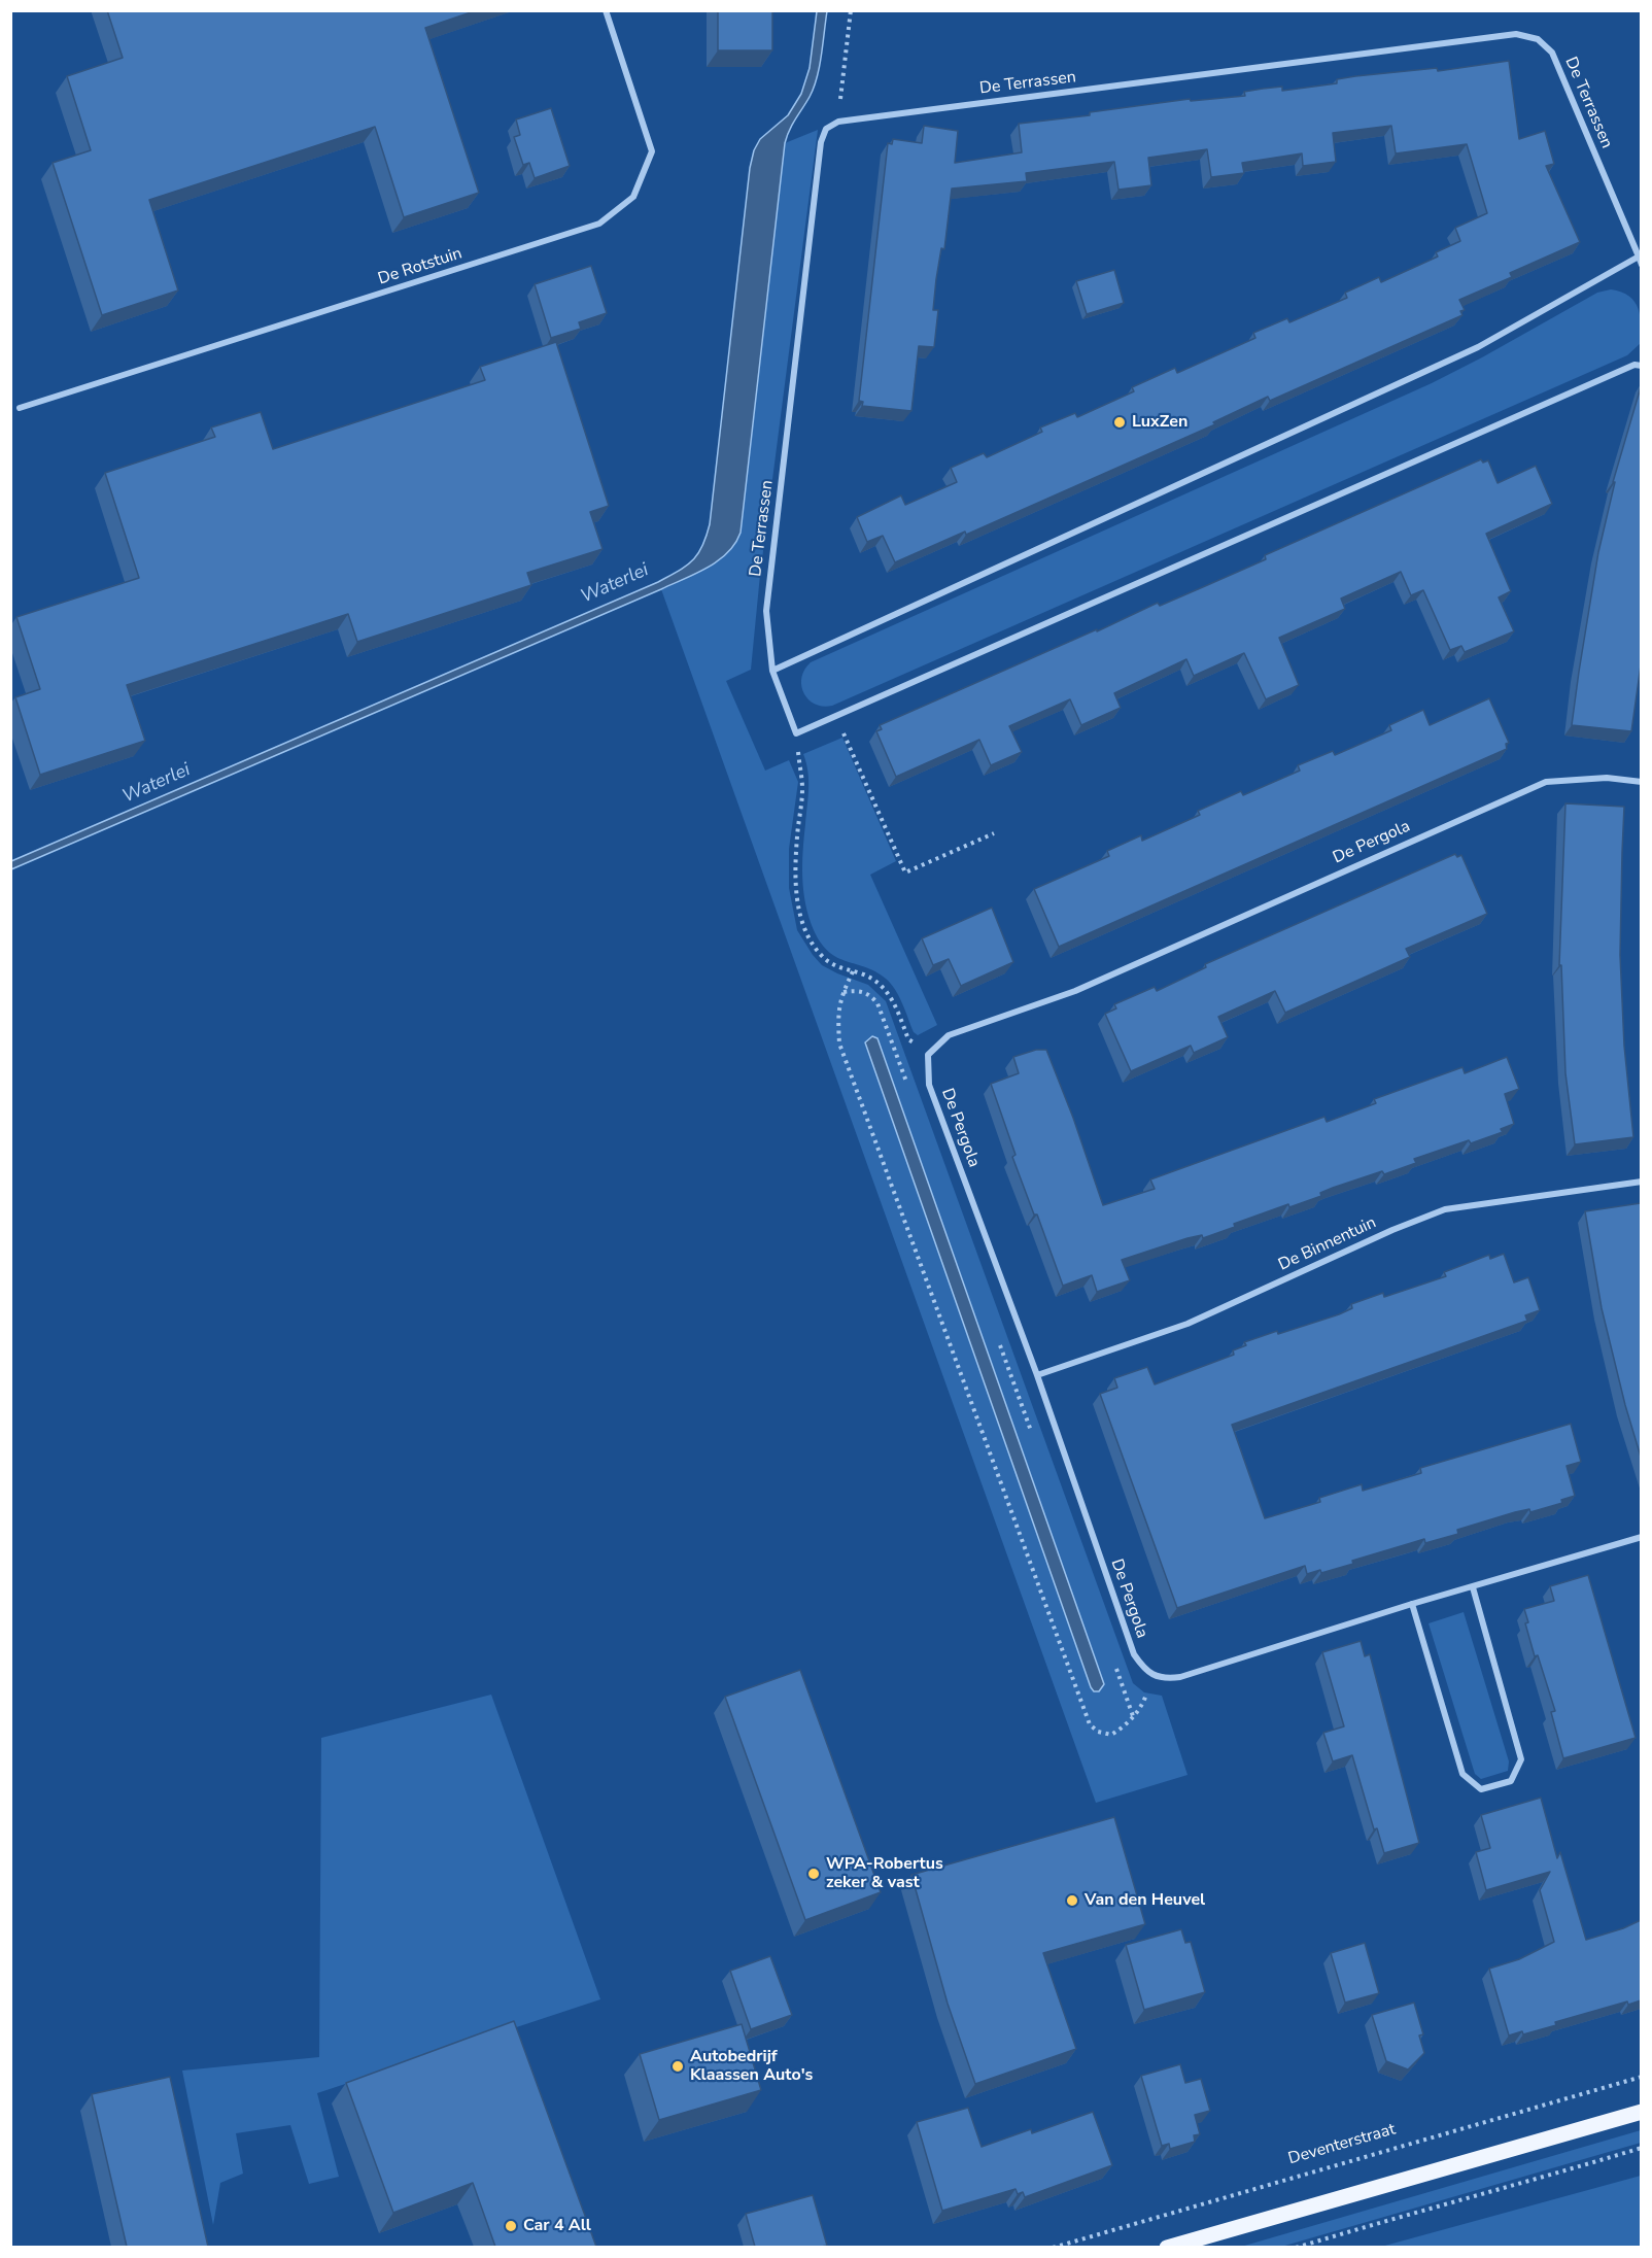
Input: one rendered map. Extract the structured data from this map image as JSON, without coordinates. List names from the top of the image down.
{
  "streets": {
    "street": [
      "De Terrassen",
      "De Rotstuin",
      "De Pergola",
      "De Binnentuin"
    ],
    "path": ["Deventerstraat"]
  },
  "crossings": [
    ["De Pergola", "De Binnentuin"]
  ],
  "water": ["Waterlei"],
  "places": [
    "LuxZen",
    "WPA-Robertus zeker & vast",
    "Van den Heuvel",
    "Autobedrijf Klaassen Auto's",
    "Car 4 All"
  ]
}
